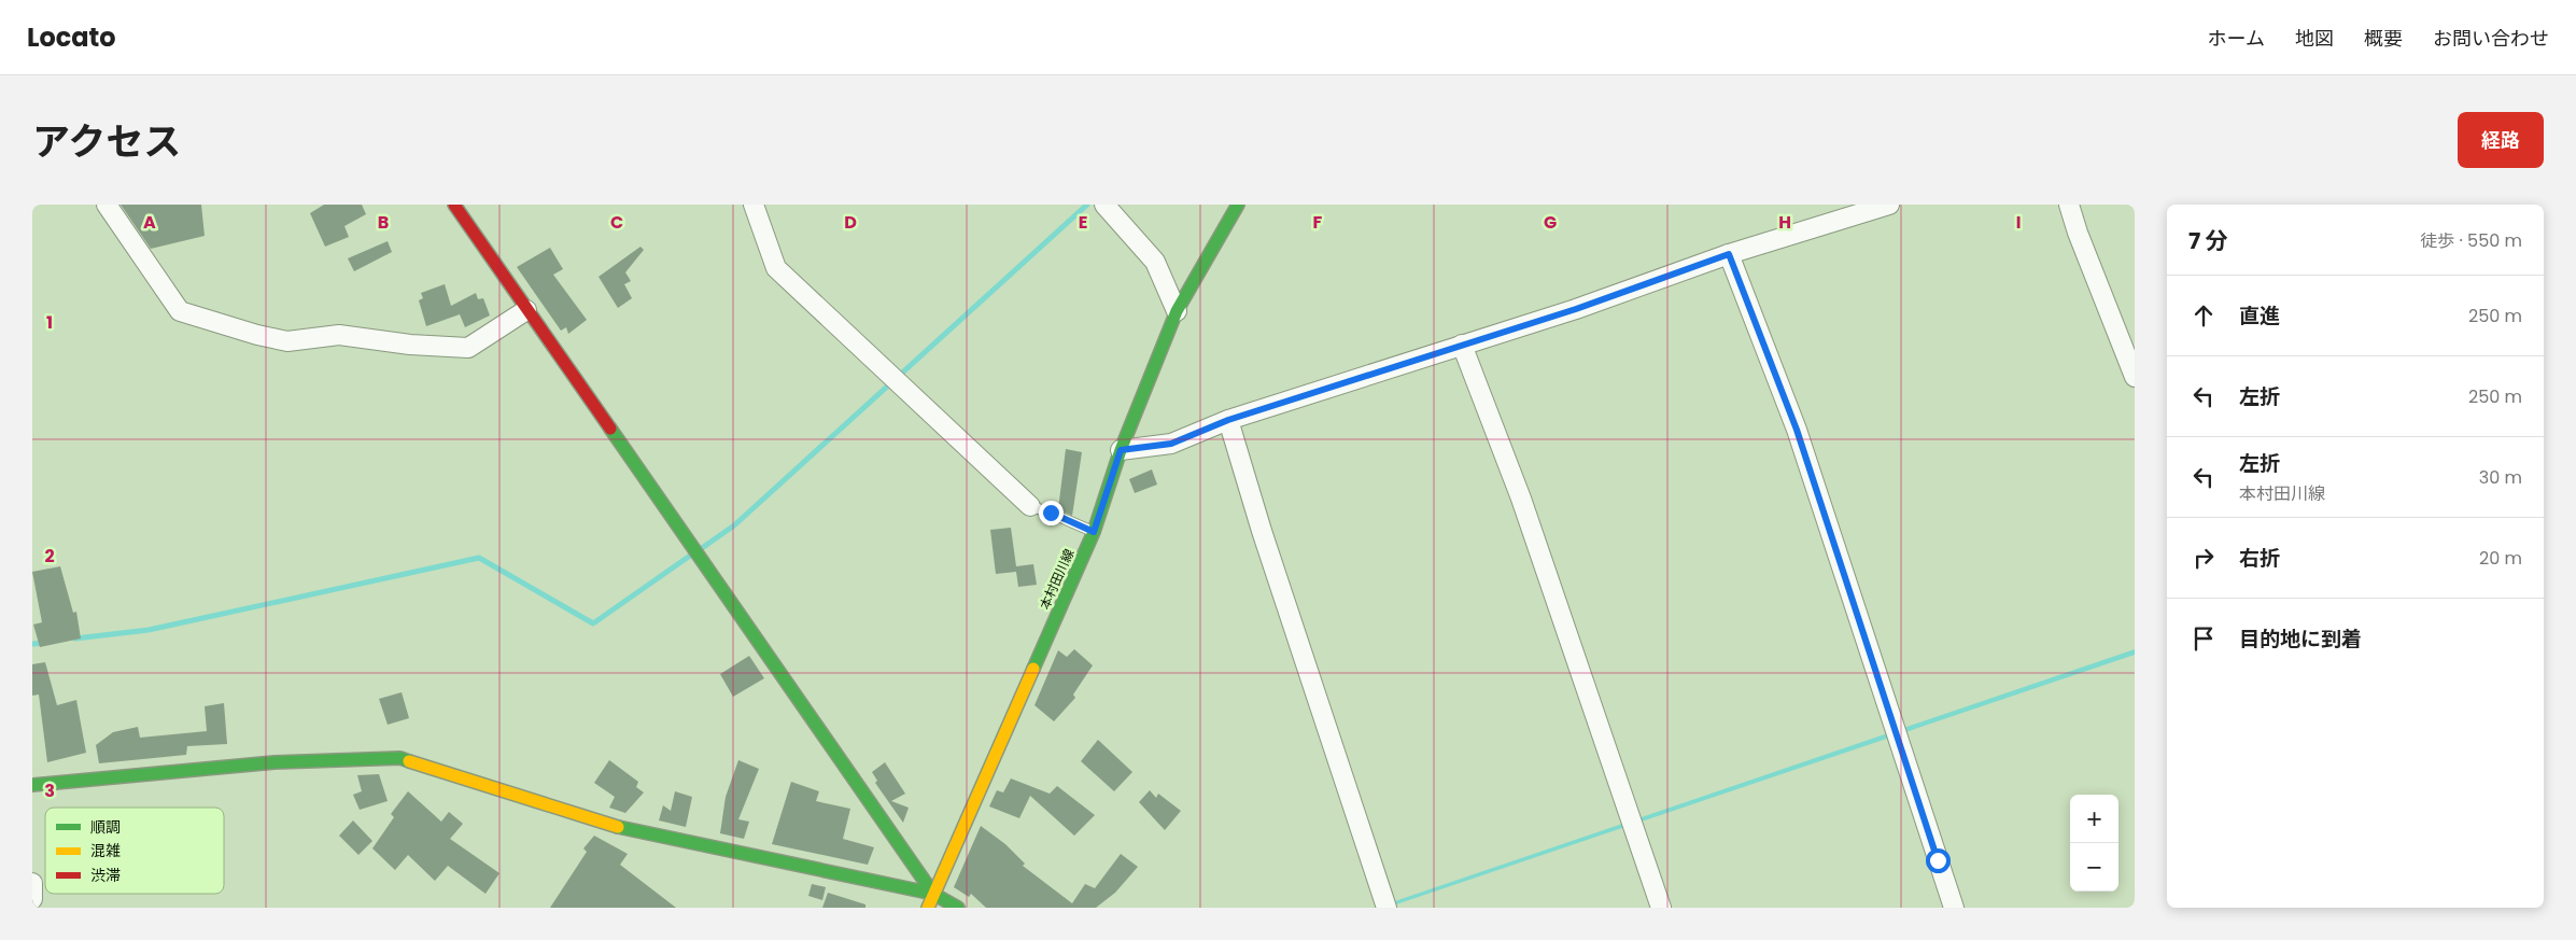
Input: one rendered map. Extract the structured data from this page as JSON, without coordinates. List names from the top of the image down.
{
  "streets": {
    "street": ["本村田川線"]
  },
  "legend": ["順調", "混雑", "渋滞"],
  "page": {
    "header": "Locato",
    "nav": [
      "ホーム",
      "地図",
      "概要",
      "お問い合わせ"
    ],
    "title": "アクセス",
    "buttons": "経路",
    "heading": ["7 分", "徒歩 · 550 m"],
    "list": [
      ["直進", "250 m"],
      ["左折", "250 m"],
      ["左折", "本村田川線", "30 m"],
      ["右折", "20 m"],
      "目的地に到着"
    ],
    "map_buttons": ["+", "−"]
  },
  "grid": {
    "columns": [
      "A",
      "B",
      "C",
      "D",
      "E",
      "F",
      "G",
      "H",
      "I"
    ],
    "rows": ["1", "2", "3"]
  }
}
